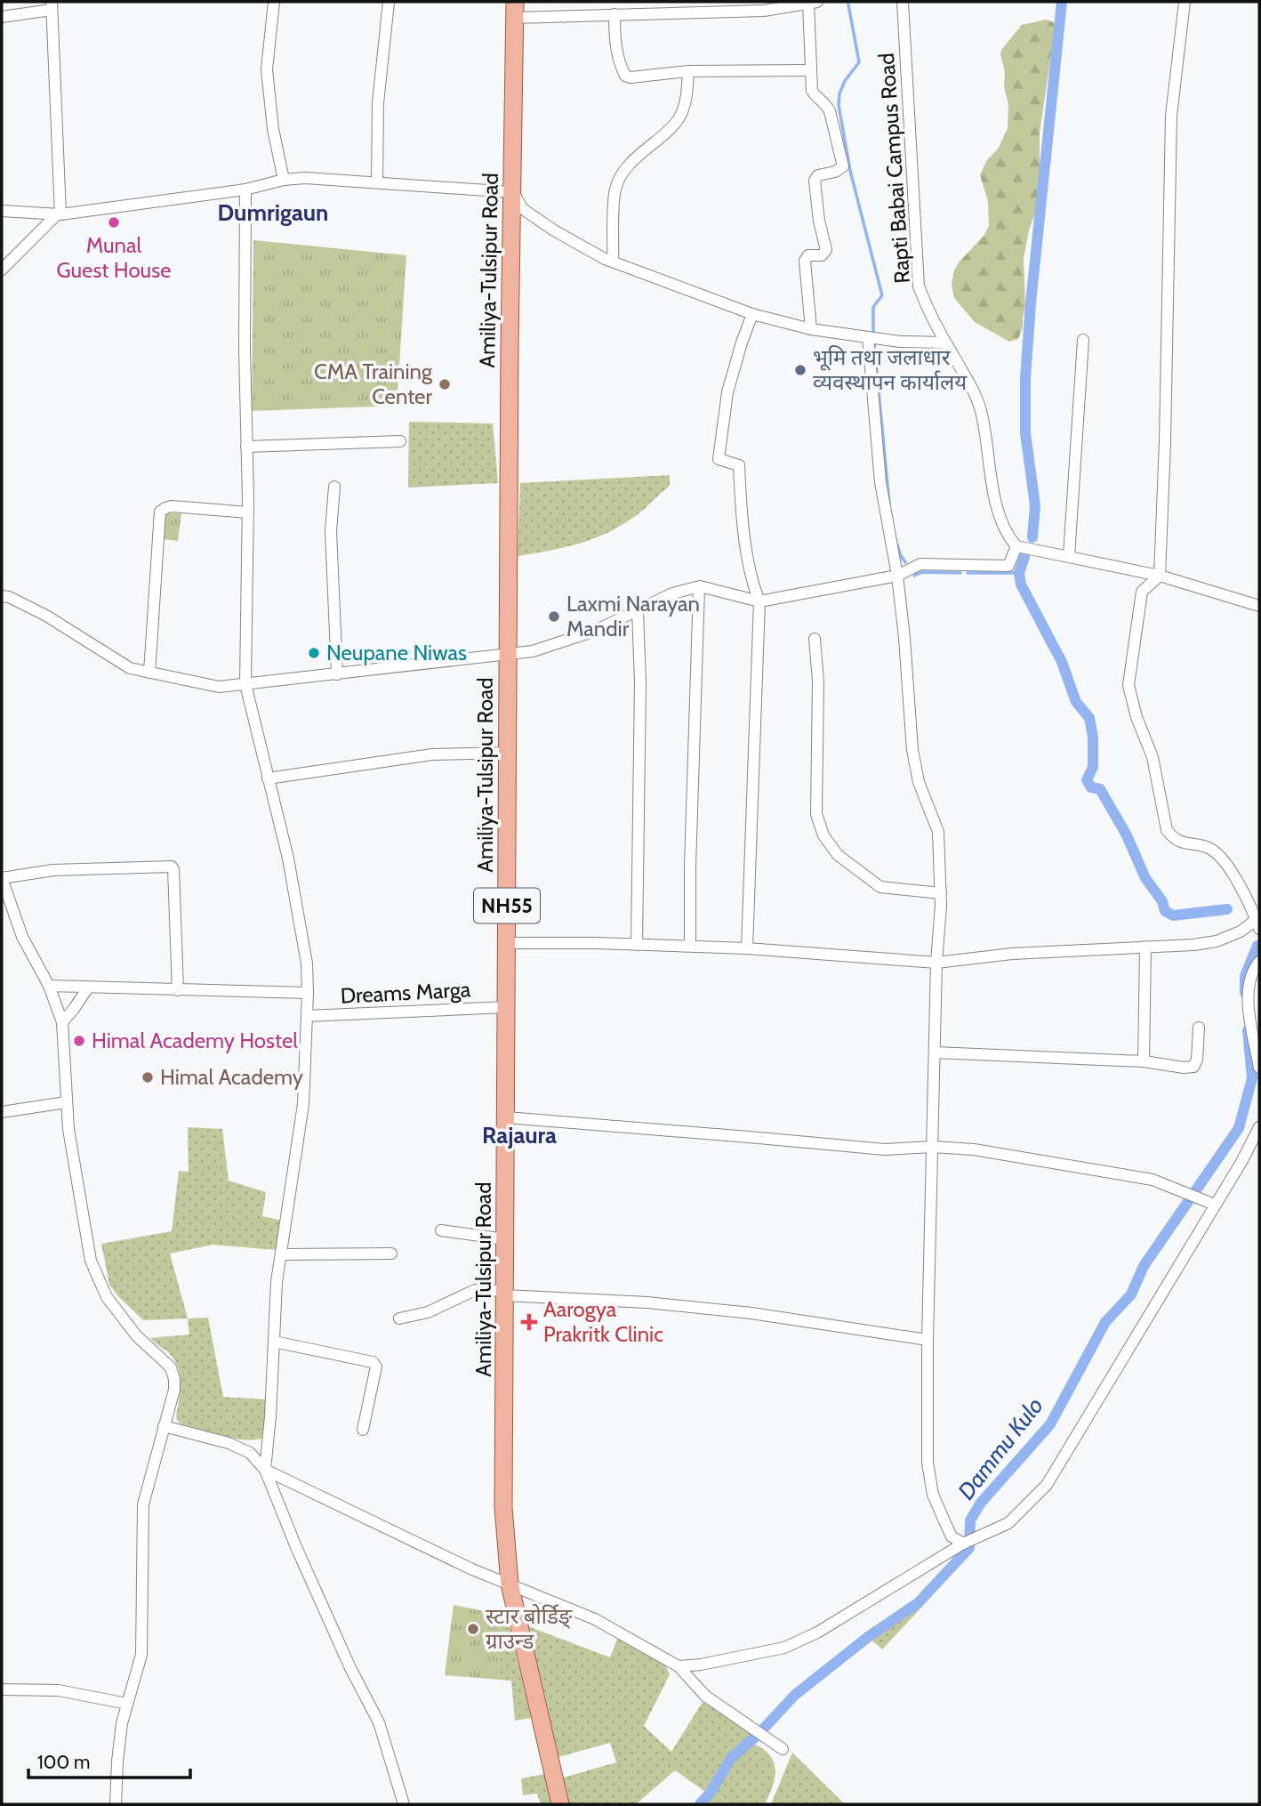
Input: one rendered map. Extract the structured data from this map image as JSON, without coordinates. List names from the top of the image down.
{
  "streets": {
    "main road": ["Amiliya-Tulsipur Road", "NH55"],
    "street": ["Rapti Babai Campus Road", "Dreams Marga"]
  },
  "crossings": [
    ["Amiliya-Tulsipur Road", "Dreams Marga"]
  ],
  "districts": ["Dumrigaun", "Rajaura"],
  "water": ["Dammu Kulo"],
  "places": {
    "other": [
      "Munal Guest House",
      "भूमि तथा जलाधार व्यवस्थापन कार्यालय",
      "CMA Training Center",
      "Laxmi Narayan Mandir",
      "Neupane Niwas",
      "Himal Academy Hostel",
      "Himal Academy",
      "स्टार बोर्डिङ् ग्राउन्ड"
    ],
    "health": ["Aarogya Prakritk Clinic"]
  },
  "scale_bar": "100 m"
}
